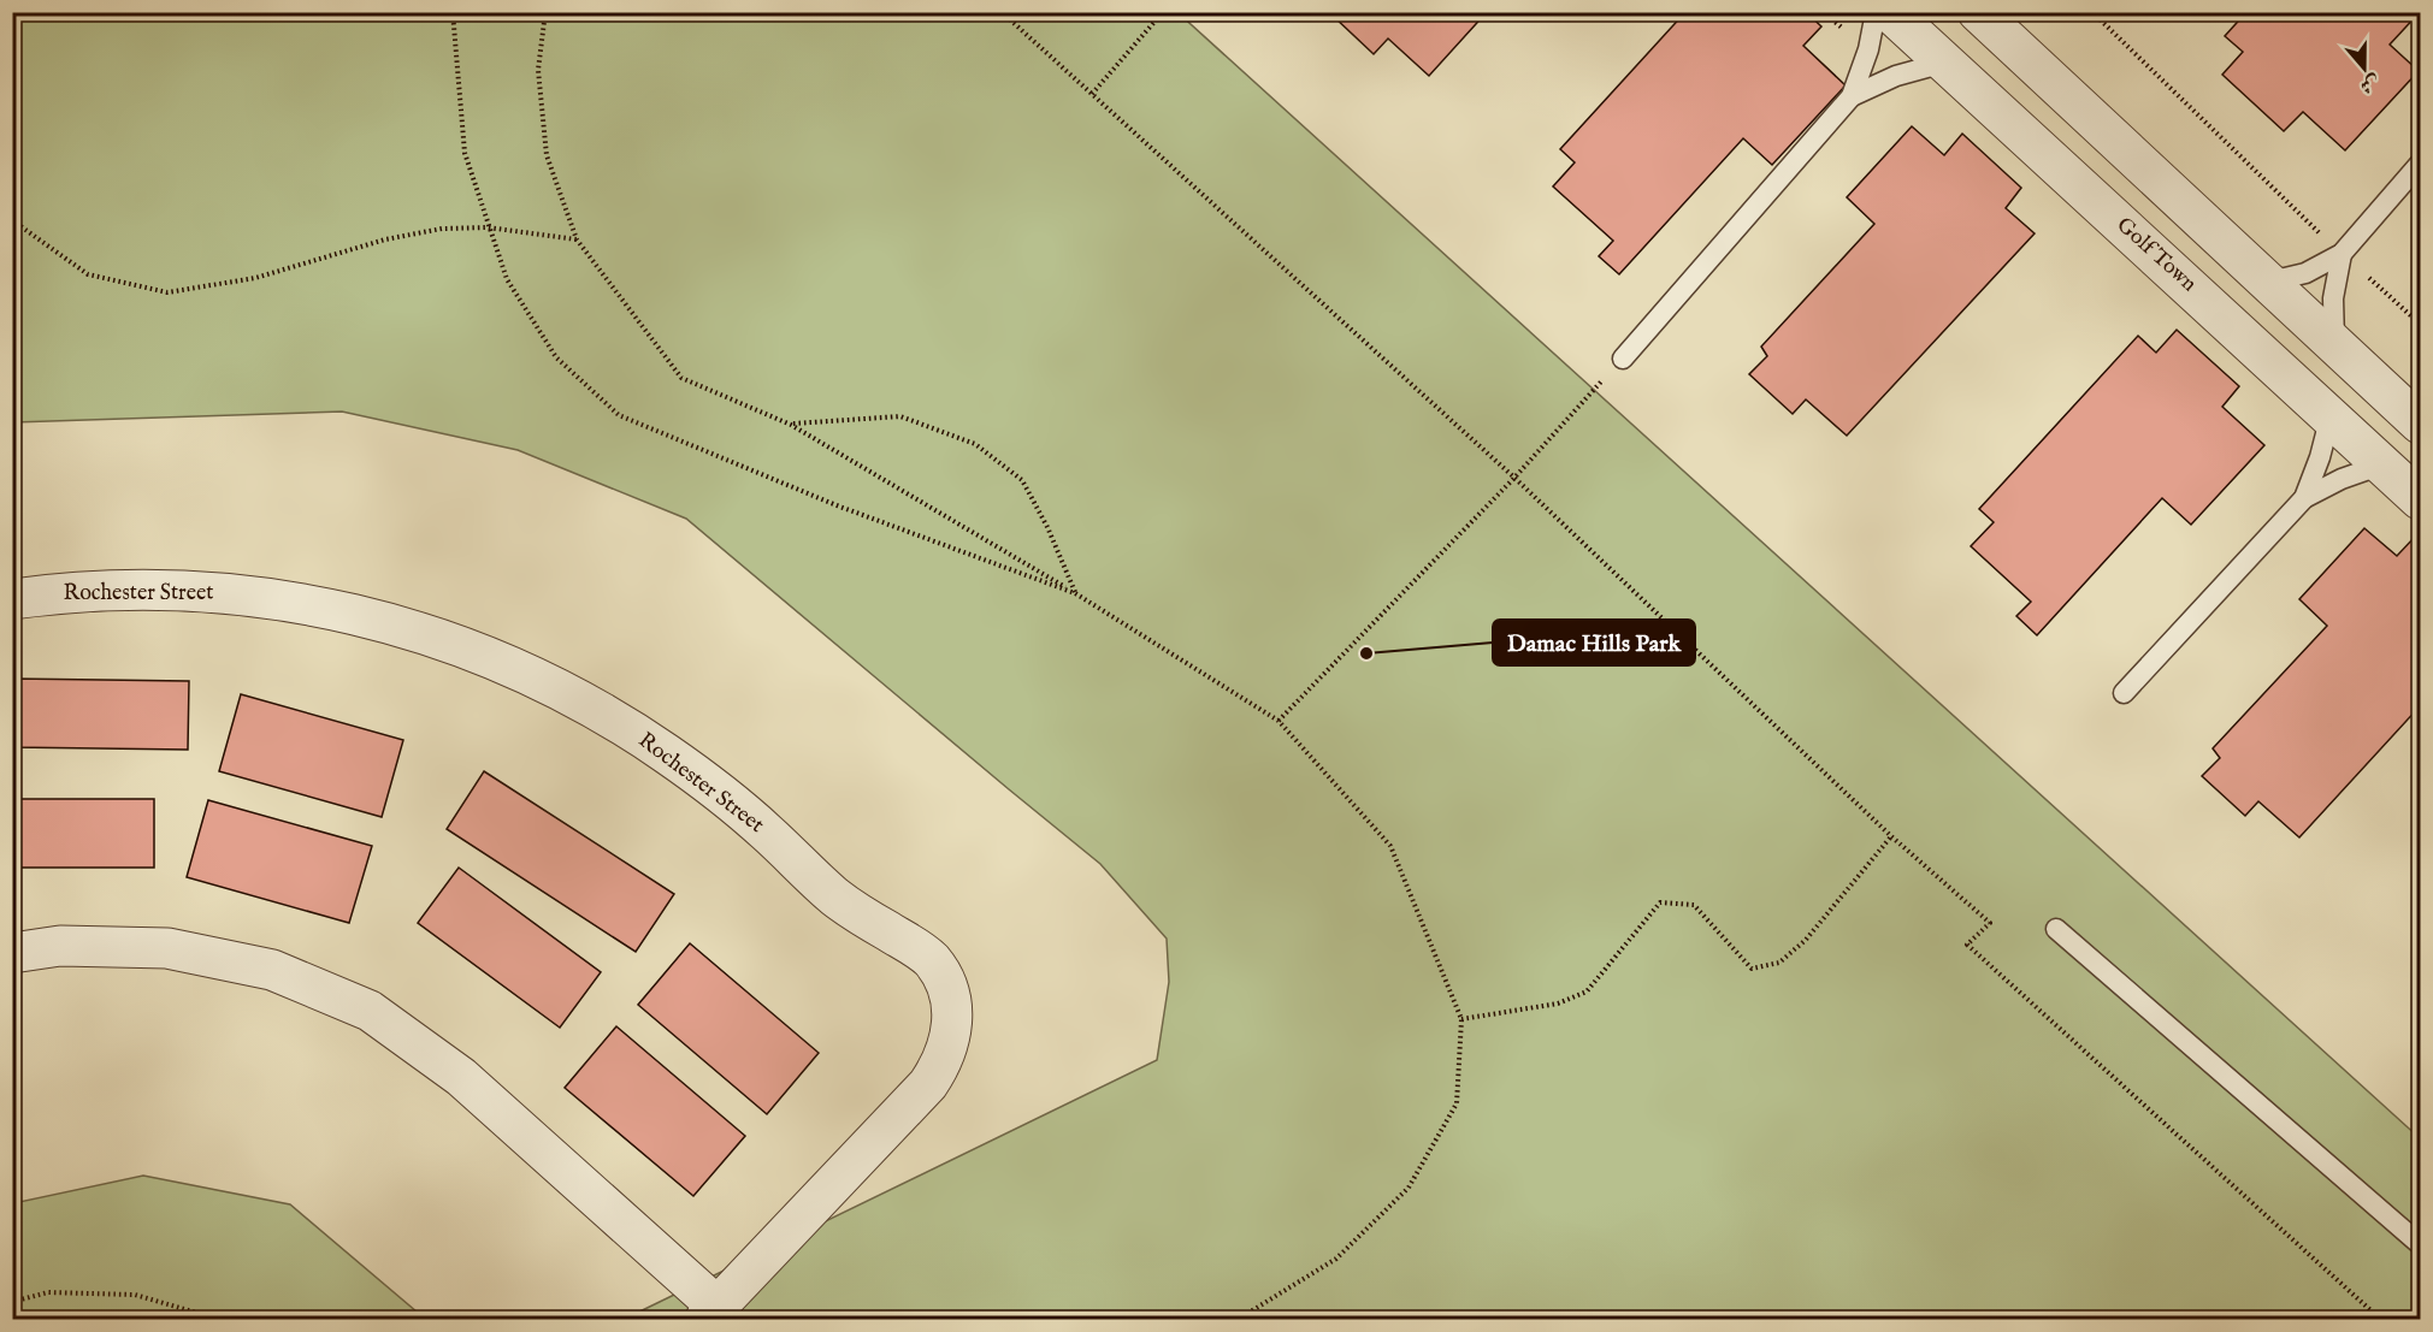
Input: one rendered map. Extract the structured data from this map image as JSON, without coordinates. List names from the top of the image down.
{
  "streets": {
    "street": ["Golf Town", "Rochester Street"]
  },
  "places": ["Damac Hills Park"],
  "north": "bottom"
}
